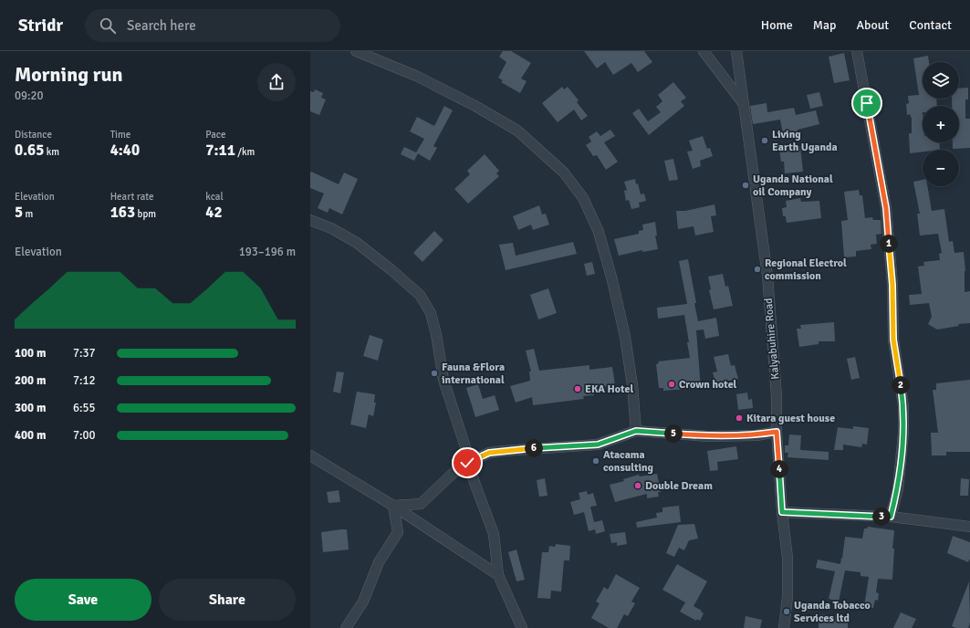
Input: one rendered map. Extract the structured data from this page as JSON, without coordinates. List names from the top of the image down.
{
  "streets": {
    "street": ["Kalyabuhire Road"]
  },
  "places": [
    "Living Earth Uganda",
    "Uganda National oil Company",
    "Regional Electrol commission",
    "Fauna &Flora international",
    "Crown hotel",
    "EKA Hotel",
    "Kitara guest house",
    "Atacama consulting",
    "Double Dream",
    "Uganda Tobacco Services ltd"
  ],
  "page": {
    "header": "Stridr",
    "search": "Search here",
    "nav": [
      "Home",
      "Map",
      "About",
      "Contact"
    ],
    "heading": ["Morning run", "09:20"],
    "map_buttons": ["+", "−"],
    "stats": [
      ["Distance", "0.65 km"],
      ["Time", "4:40"],
      ["Pace", "7:11 /km"],
      ["Elevation", "5 m"],
      ["Heart rate", "163 bpm"],
      ["kcal", "42"]
    ],
    "pins": [
      "1",
      "2",
      "5",
      "6",
      "4",
      "3"
    ],
    "chart": ["Elevation", "193–196 m"],
    "list": [
      {
        "name": "100 m",
        "note": "7:37"
      },
      {
        "name": "200 m",
        "note": "7:12"
      },
      {
        "name": "300 m",
        "note": "6:55"
      },
      {
        "name": "400 m",
        "note": "7:00"
      }
    ],
    "buttons": ["Save", "Share"]
  }
}
